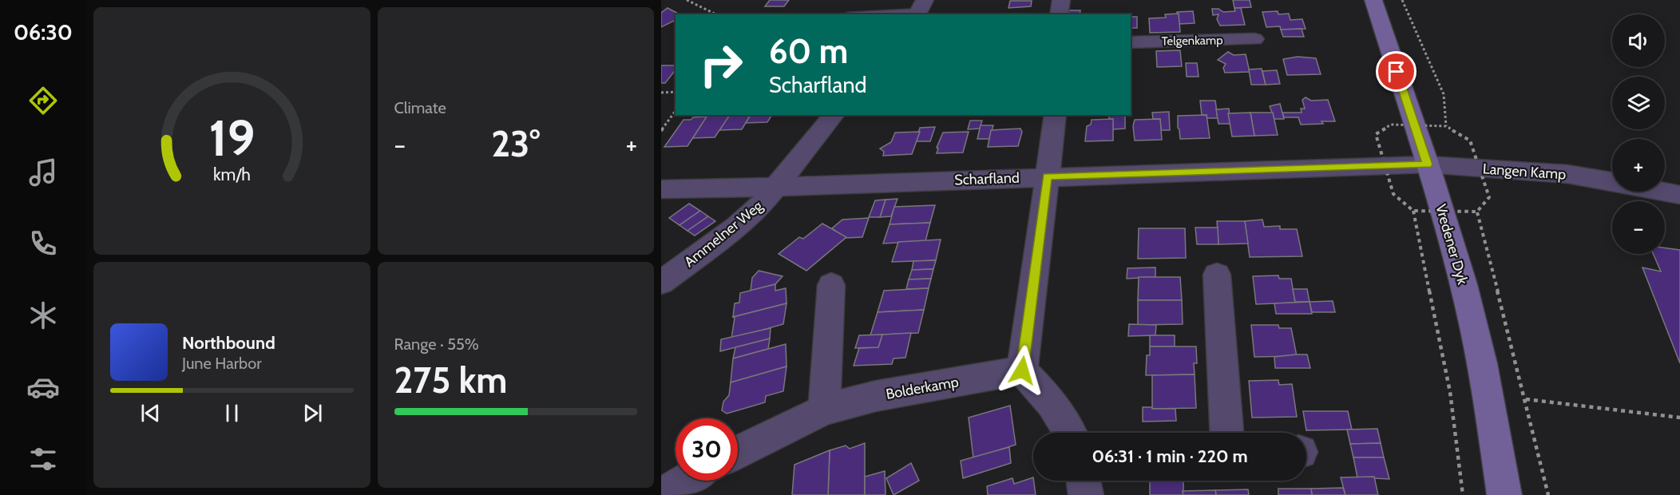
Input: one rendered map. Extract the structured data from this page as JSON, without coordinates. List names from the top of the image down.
{
  "streets": {
    "main road": ["Vredener Dyk"],
    "street": [
      "Telgenkamp",
      "Langen Kamp",
      "Scharfland",
      "Ammelner Weg",
      "Bolderkamp"
    ]
  },
  "crossings": [
    ["Langen Kamp", "Scharfland"],
    ["Langen Kamp", "Vredener Dyk"],
    ["Scharfland", "Ammelner Weg"],
    ["Scharfland", "Vredener Dyk"]
  ],
  "page": {
    "tabs": "06:30",
    "tile": [
      "Climate",
      ["Range · 55%", "275 km"]
    ],
    "map_buttons": ["+", "−"],
    "turn": ["60 m", "Scharfland"],
    "heat": ["−", "23°", "+"],
    "song": ["Northbound", "June Harbor"],
    "limit": "30",
    "trip": "06:31 · 1 min · 220 m",
    "gauge": ["19", "km/h"]
  }
}
